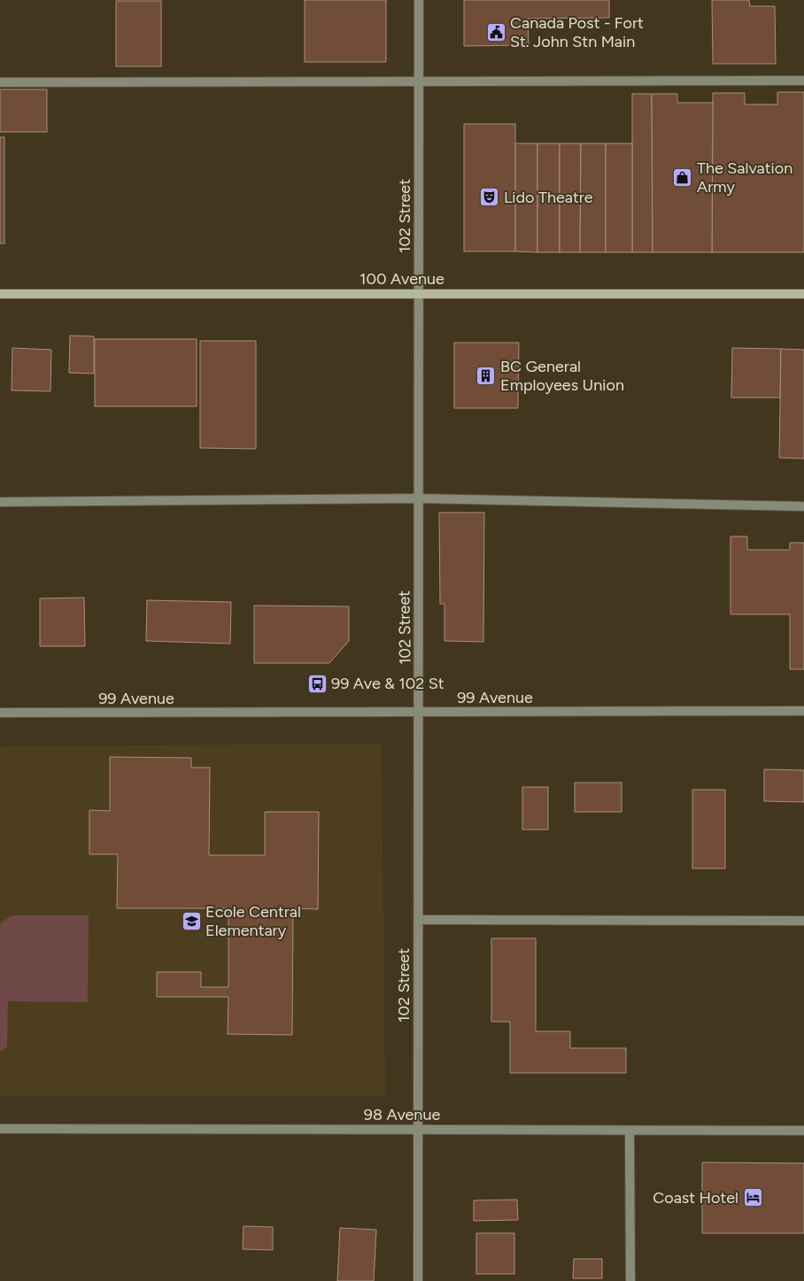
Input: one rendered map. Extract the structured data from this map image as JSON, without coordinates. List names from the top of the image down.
{
  "streets": {
    "main road": ["100 Avenue"],
    "street": ["102 Street", "99 Avenue", "98 Avenue"]
  },
  "crossings": [
    ["102 Street", "100 Avenue"],
    ["102 Street", "99 Avenue"],
    ["102 Street", "98 Avenue"]
  ],
  "places": {
    "public building": ["Canada Post - Fort St. John Stn Main"],
    "shop": ["The Salvation Army"],
    "theatre": ["Lido Theatre"],
    "building": ["BC General Employees Union"],
    "bus stop": ["99 Ave & 102 St"],
    "school or university": ["Ecole Central Elementary"],
    "hotel": ["Coast Hotel"]
  }
}
